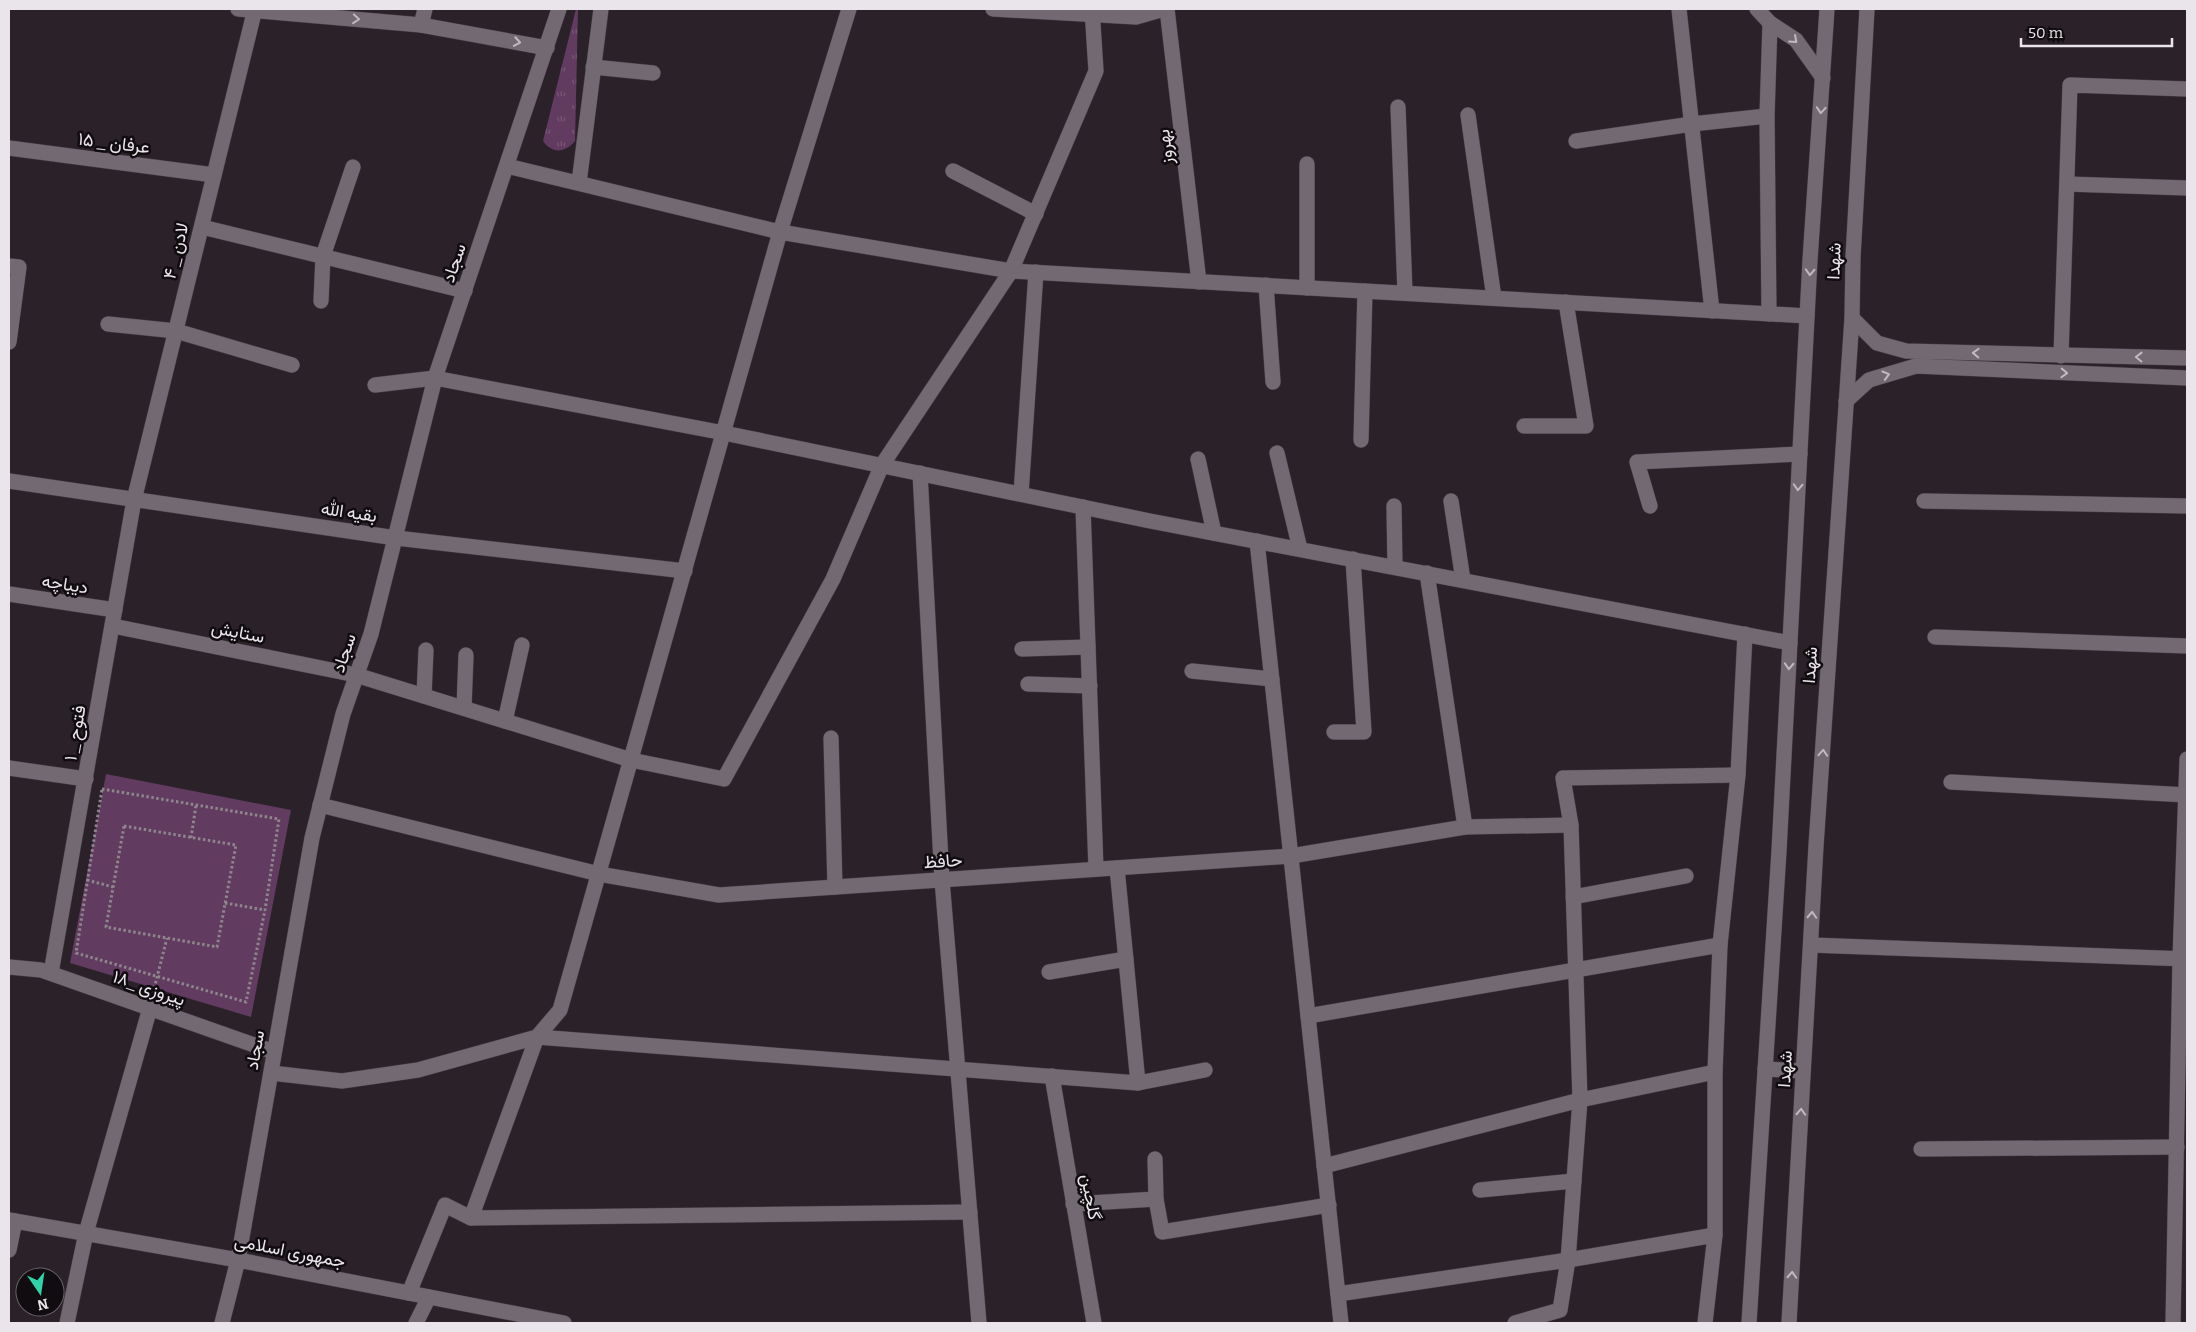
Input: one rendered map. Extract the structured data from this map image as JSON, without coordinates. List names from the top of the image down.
{
  "streets": {
    "street": [
      "عرفان _ ۱۵",
      "بهروز",
      "لادن _ ۴",
      "شهدا",
      "سجاد",
      "بقیه الله",
      "دیباچه",
      "ستایش",
      "فتوح _ ۱",
      "حافظ",
      "پیروزی _۱۸",
      "گلچین",
      "جمهوری اسلامی"
    ]
  },
  "crossings": [
    ["عرفان _ ۱۵", "لادن _ ۴"],
    ["لادن _ ۴", "بقیه الله"],
    ["لادن _ ۴", "فتوح _ ۱"],
    ["سجاد", "بقیه الله"],
    ["سجاد", "ستایش"],
    ["سجاد", "حافظ"],
    ["سجاد", "پیروزی _۱۸"],
    ["سجاد", "جمهوری اسلامی"],
    ["بقیه الله", "فتوح _ ۱"],
    ["دیباچه", "فتوح _ ۱"],
    ["ستایش", "فتوح _ ۱"],
    ["فتوح _ ۱", "پیروزی _۱۸"]
  ],
  "scale_bar": "50 m",
  "north": "bottom"
}
